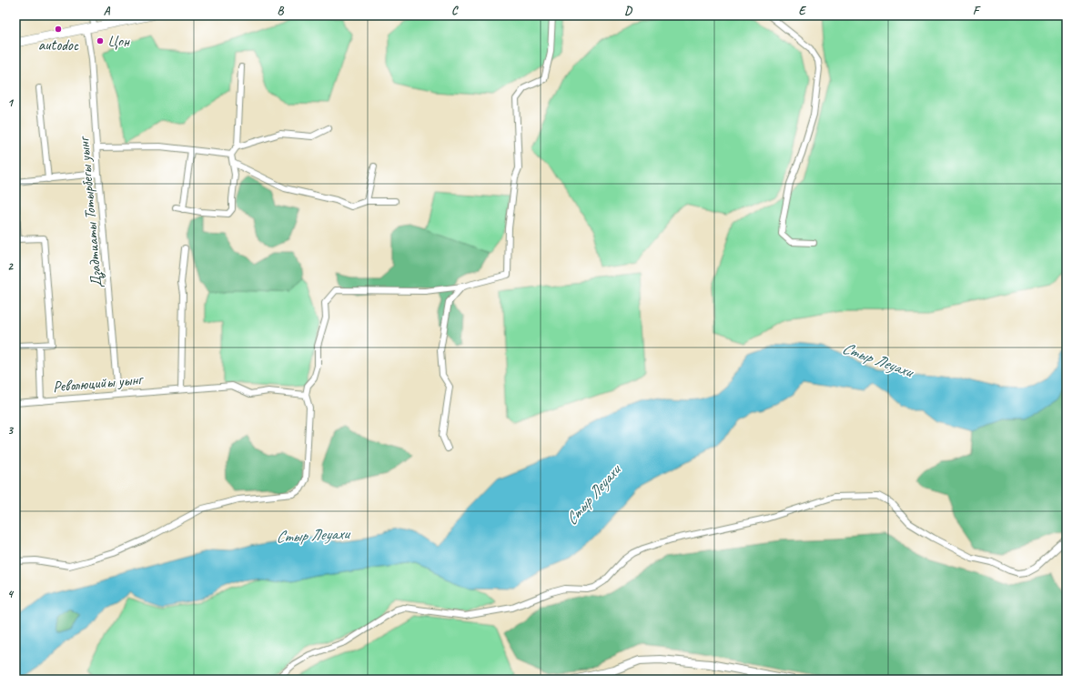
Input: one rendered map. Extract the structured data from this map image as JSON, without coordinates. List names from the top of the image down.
{
  "streets": {
    "street": ["Дзадтиаты Тотырбегы уынг", "Революцийы уынг"]
  },
  "crossings": [
    ["Дзадтиаты Тотырбегы уынг", "Революцийы уынг"]
  ],
  "water": ["Стыр Леуахи"],
  "places": ["autodoc", "Цон"],
  "grid": {
    "columns": [
      "A",
      "B",
      "C",
      "D",
      "E",
      "F"
    ],
    "rows": [
      "1",
      "2",
      "3",
      "4"
    ]
  }
}
